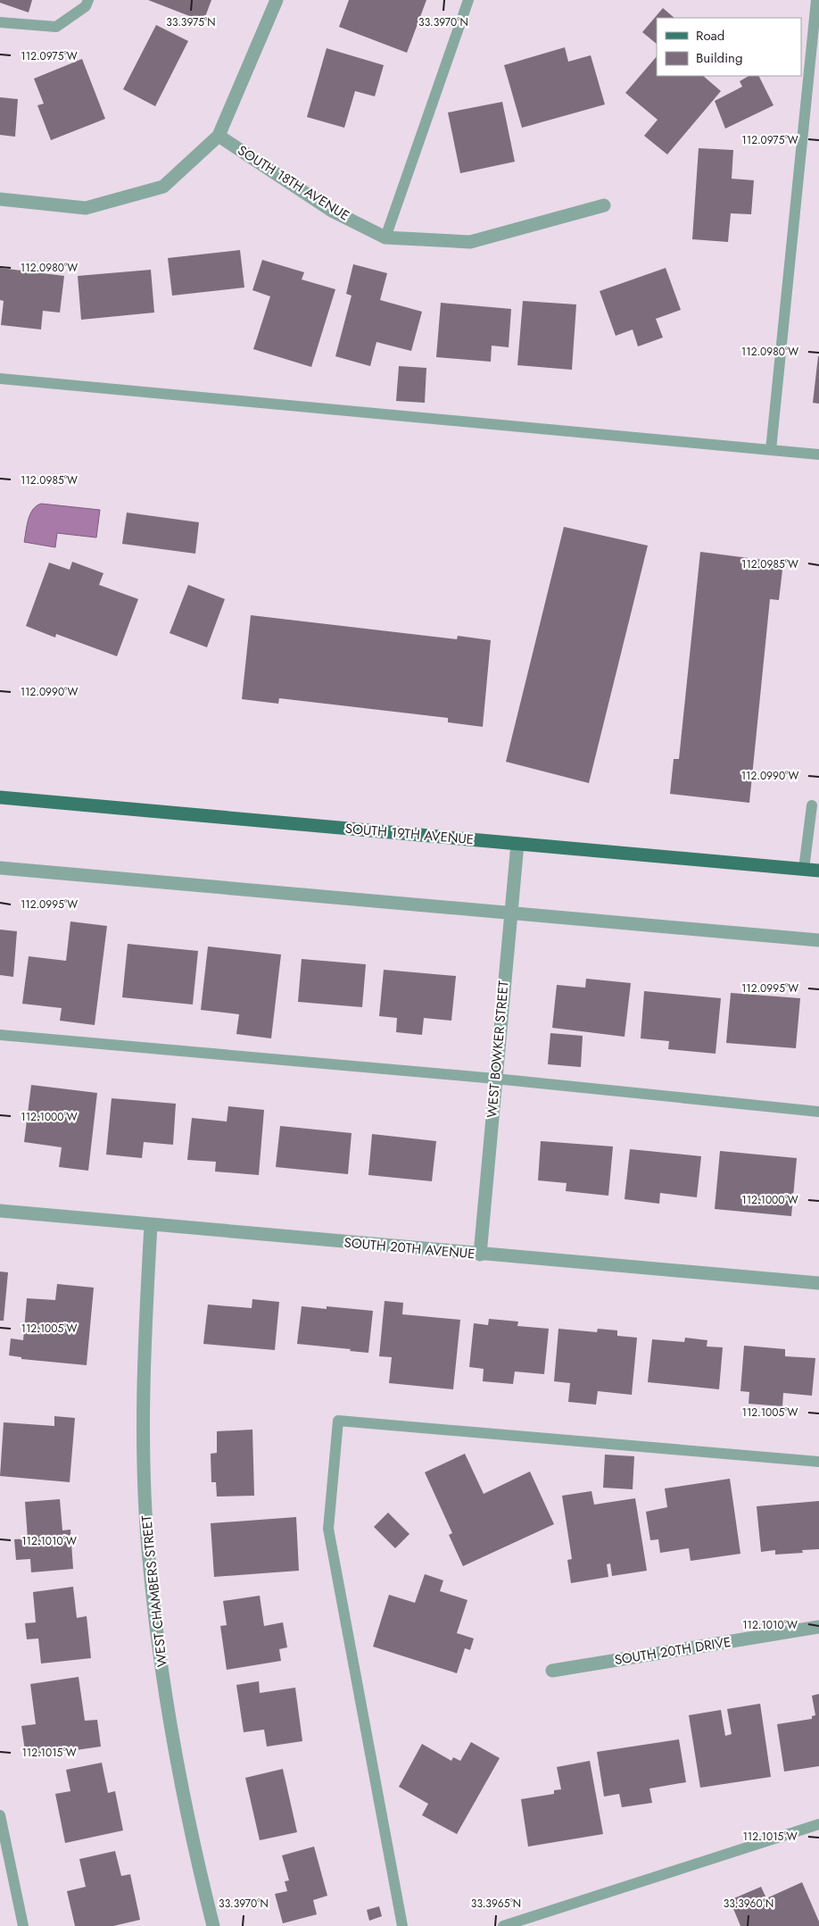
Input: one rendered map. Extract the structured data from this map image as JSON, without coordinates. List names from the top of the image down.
{
  "streets": {
    "main road": ["SOUTH 19TH AVENUE"],
    "street": [
      "SOUTH 18TH AVENUE",
      "WEST BOWKER STREET",
      "SOUTH 20TH AVENUE",
      "WEST CHAMBERS STREET",
      "SOUTH 20TH DRIVE"
    ]
  },
  "crossings": [
    ["SOUTH 19TH AVENUE", "WEST BOWKER STREET"],
    ["WEST BOWKER STREET", "SOUTH 20TH AVENUE"],
    ["SOUTH 20TH AVENUE", "WEST CHAMBERS STREET"]
  ],
  "legend": ["Road", "Building"],
  "coordinates": [
    "33.3975°N",
    "33.3970°N",
    "112.0975°W",
    "112.0980°W",
    "112.0985°W",
    "112.0990°W",
    "112.0995°W",
    "112.1000°W",
    "112.1005°W",
    "112.1010°W",
    "112.1015°W",
    "33.3965°N",
    "33.3960°N"
  ]
}
